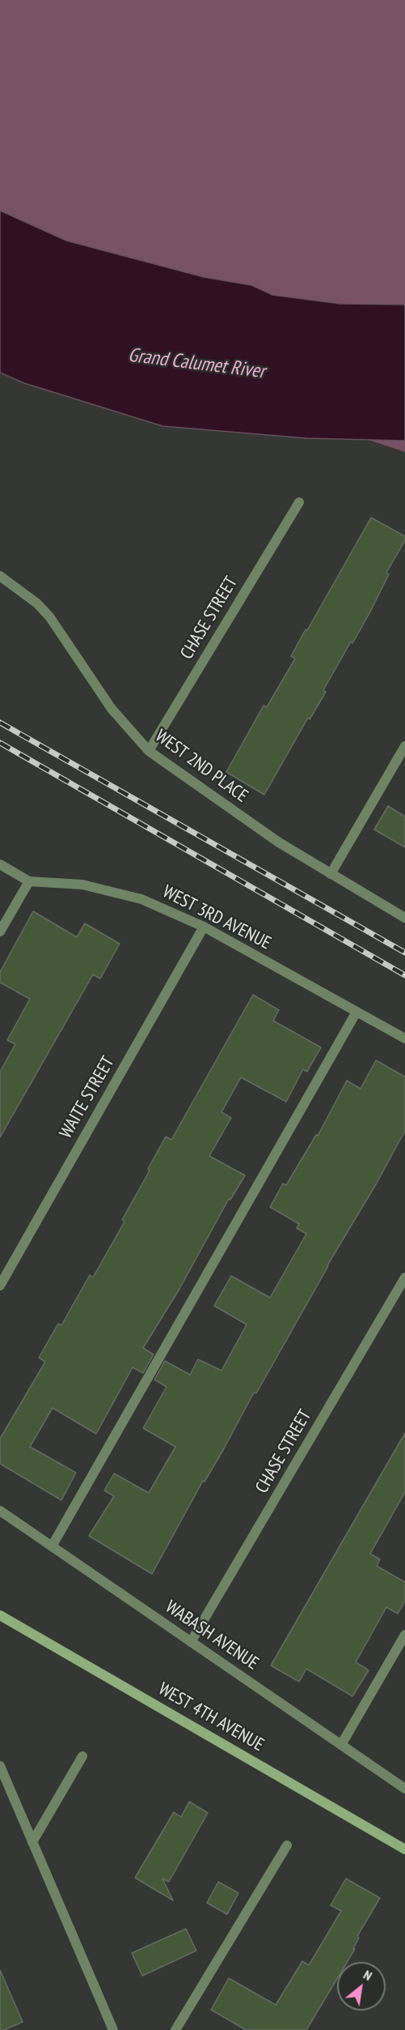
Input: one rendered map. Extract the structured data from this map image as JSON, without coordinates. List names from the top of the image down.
{
  "streets": {
    "main road": ["WEST 4TH AVENUE"],
    "street": [
      "CHASE STREET",
      "WEST 2ND PLACE",
      "WEST 3RD AVENUE",
      "WAITE STREET",
      "WABASH AVENUE"
    ]
  },
  "crossings": [
    ["CHASE STREET", "WEST 2ND PLACE"],
    ["CHASE STREET", "WABASH AVENUE"],
    ["WEST 3RD AVENUE", "WAITE STREET"]
  ],
  "water": ["Grand Calumet River"],
  "north": "top right"
}
